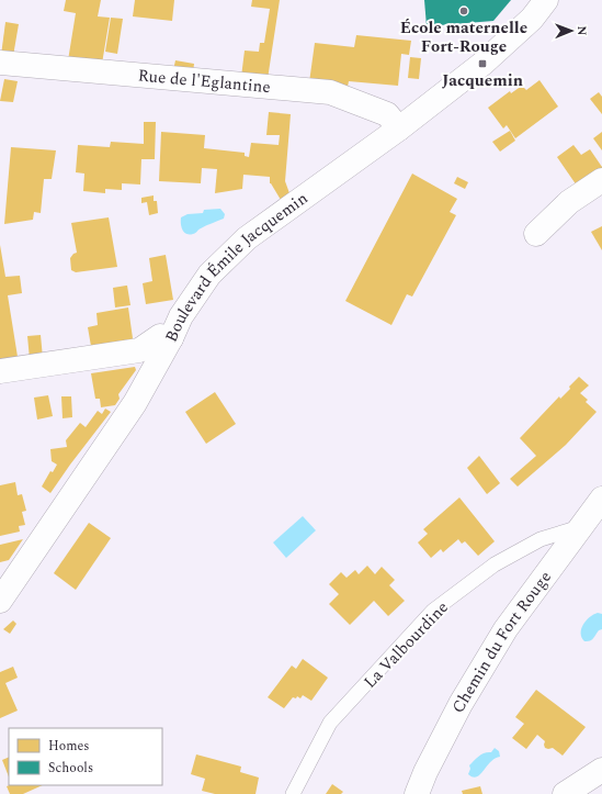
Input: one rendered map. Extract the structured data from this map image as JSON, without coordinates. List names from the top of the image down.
{
  "streets": {
    "street": ["Rue de l'Eglantine", "Boulevard Émile Jacquemin", "Chemin du Fort Rouge"],
    "lane": ["La Valbourdine"]
  },
  "crossings": [
    ["Rue de l'Eglantine", "Boulevard Émile Jacquemin"],
    ["Chemin du Fort Rouge", "La Valbourdine"]
  ],
  "places": {
    "other": ["École maternelle Fort-Rouge"],
    "transit": ["Jacquemin"]
  },
  "legend": ["Homes", "Schools"],
  "north": "right"
}
